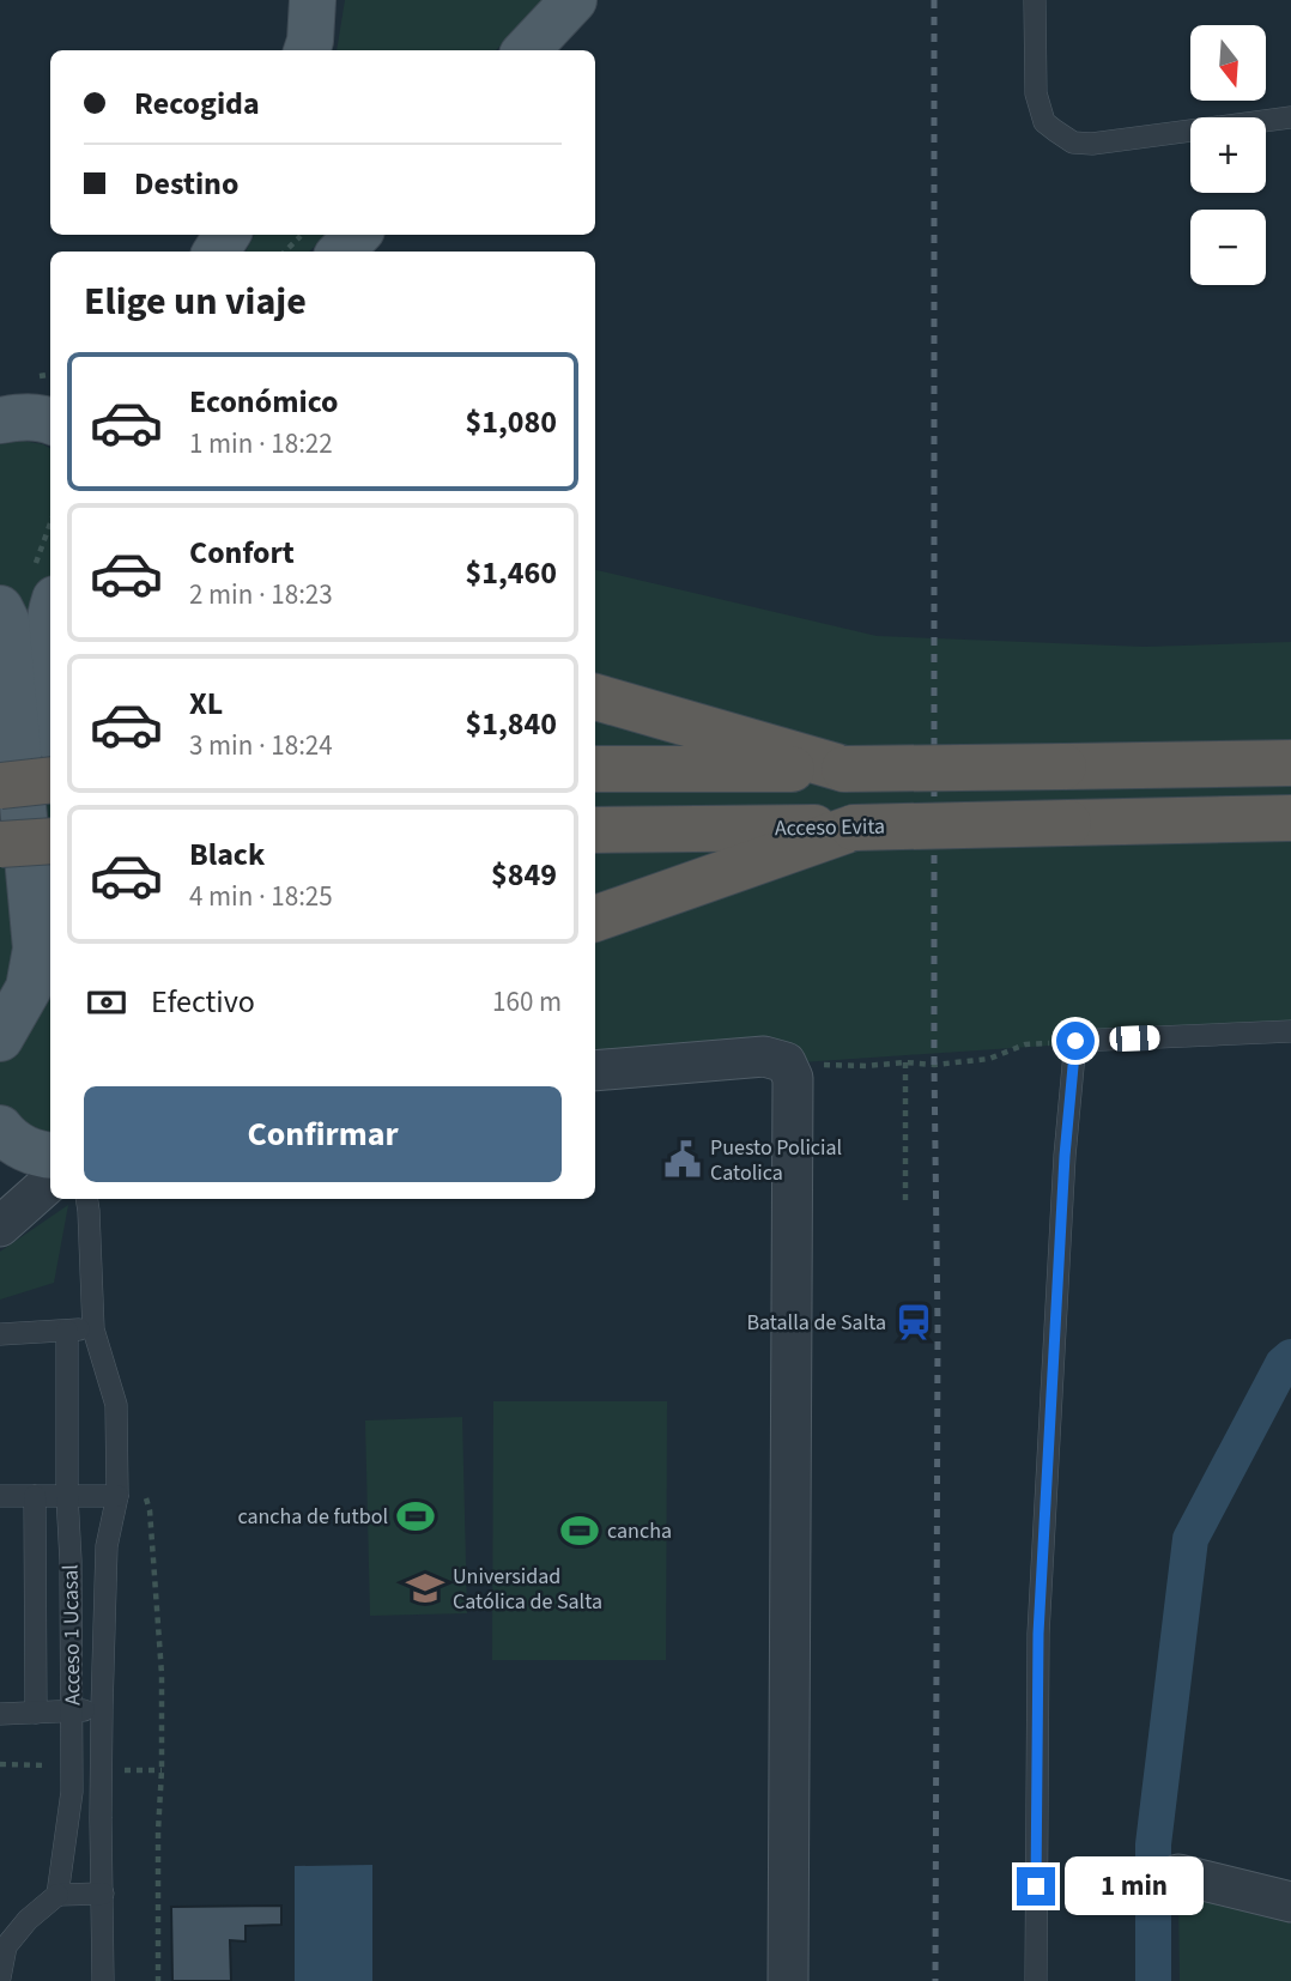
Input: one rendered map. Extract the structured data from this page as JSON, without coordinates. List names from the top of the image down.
{
  "streets": {
    "highway": ["Acceso Evita"],
    "lane": ["Acceso 1 Ucasal"]
  },
  "places": {
    "public building": ["Puesto Policial Catolica"],
    "station": ["Batalla de Salta"],
    "sports": ["cancha de futbol", "cancha"],
    "school or university": ["Universidad Católica de Salta"]
  },
  "north": "bottom",
  "page": {
    "map_buttons": ["+", "−"],
    "banner": ["Recogida", "Destino"],
    "heading": "Elige un viaje",
    "list": [
      {
        "name": "Económico",
        "note": "1 min · 18:22",
        "value": "$1,080"
      },
      {
        "name": "Confort",
        "note": "2 min · 18:23",
        "value": "$1,460"
      },
      {
        "name": "XL",
        "note": "3 min · 18:24",
        "value": "$1,840"
      },
      {
        "name": "Black",
        "note": "4 min · 18:25",
        "value": "$849"
      }
    ],
    "pay": ["Efectivo", "160 m"],
    "buttons": "Confirmar",
    "bubble": "1 min"
  }
}
